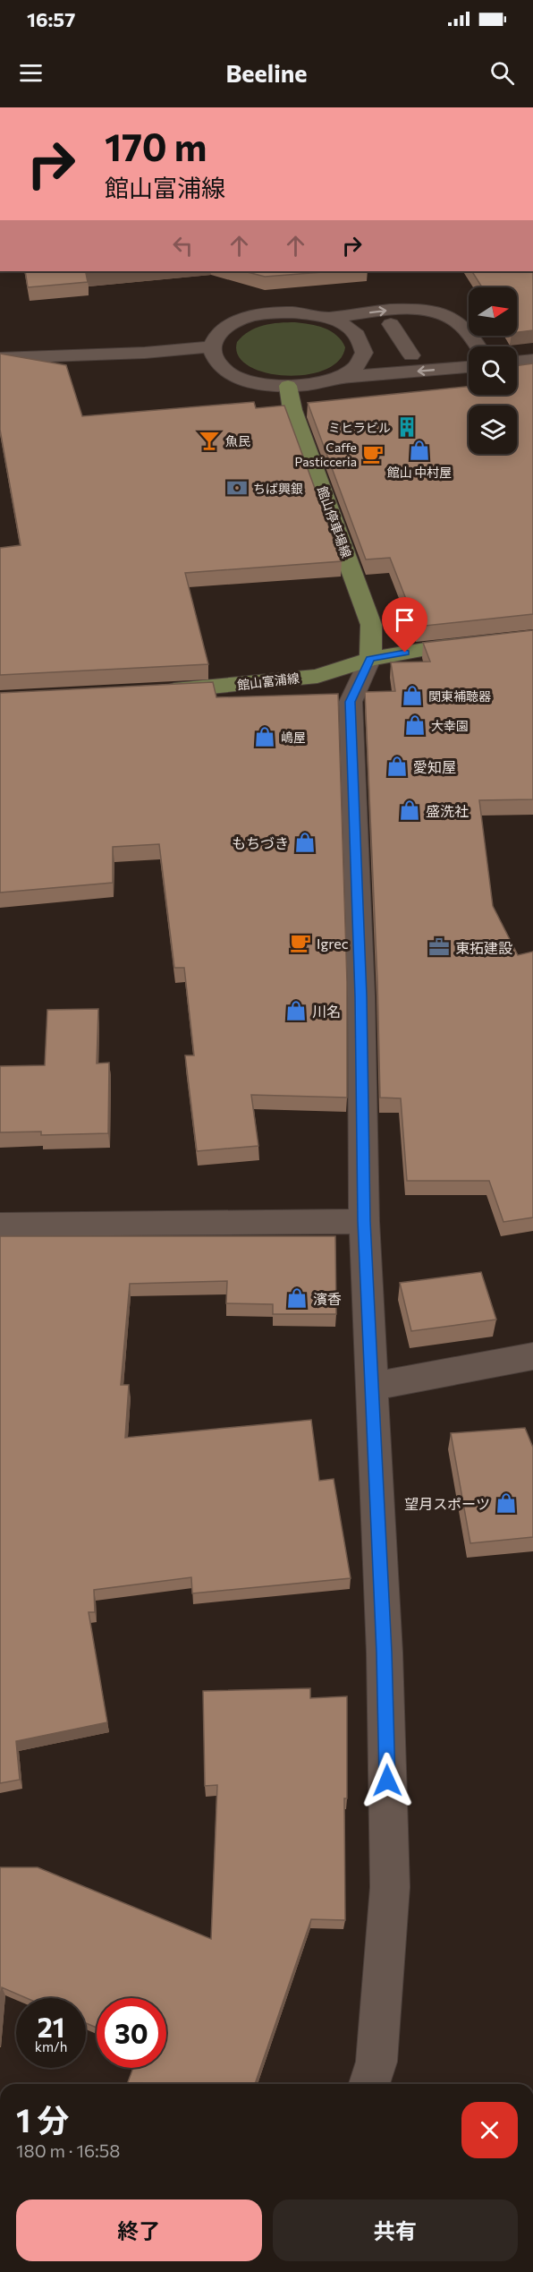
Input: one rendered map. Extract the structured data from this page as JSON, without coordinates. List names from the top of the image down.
{
  "streets": {
    "main road": ["館山停車場線", "館山富浦線"]
  },
  "crossings": [
    ["館山停車場線", "館山富浦線"]
  ],
  "places": {
    "building": ["ミヒラビル"],
    "bar": ["魚民"],
    "shop": [
      "館山 中村屋",
      "関東補聴器",
      "大幸園",
      "嶋屋",
      "愛知屋",
      "盛洗社",
      "もちづき",
      "川名",
      "濱香",
      "望月スポーツ"
    ],
    "cafe": ["Caffe Pasticceria", "Igrec"],
    "bank": ["ちば興銀"],
    "office": ["東拓建設"]
  },
  "north": "right",
  "page": {
    "status": "16:57",
    "header": "Beeline",
    "turn": ["170 m", "館山富浦線"],
    "speed": "21 km/h",
    "limit": "30",
    "heading": ["1 分", "180 m · 16:58"],
    "buttons": ["終了", "共有"]
  }
}
